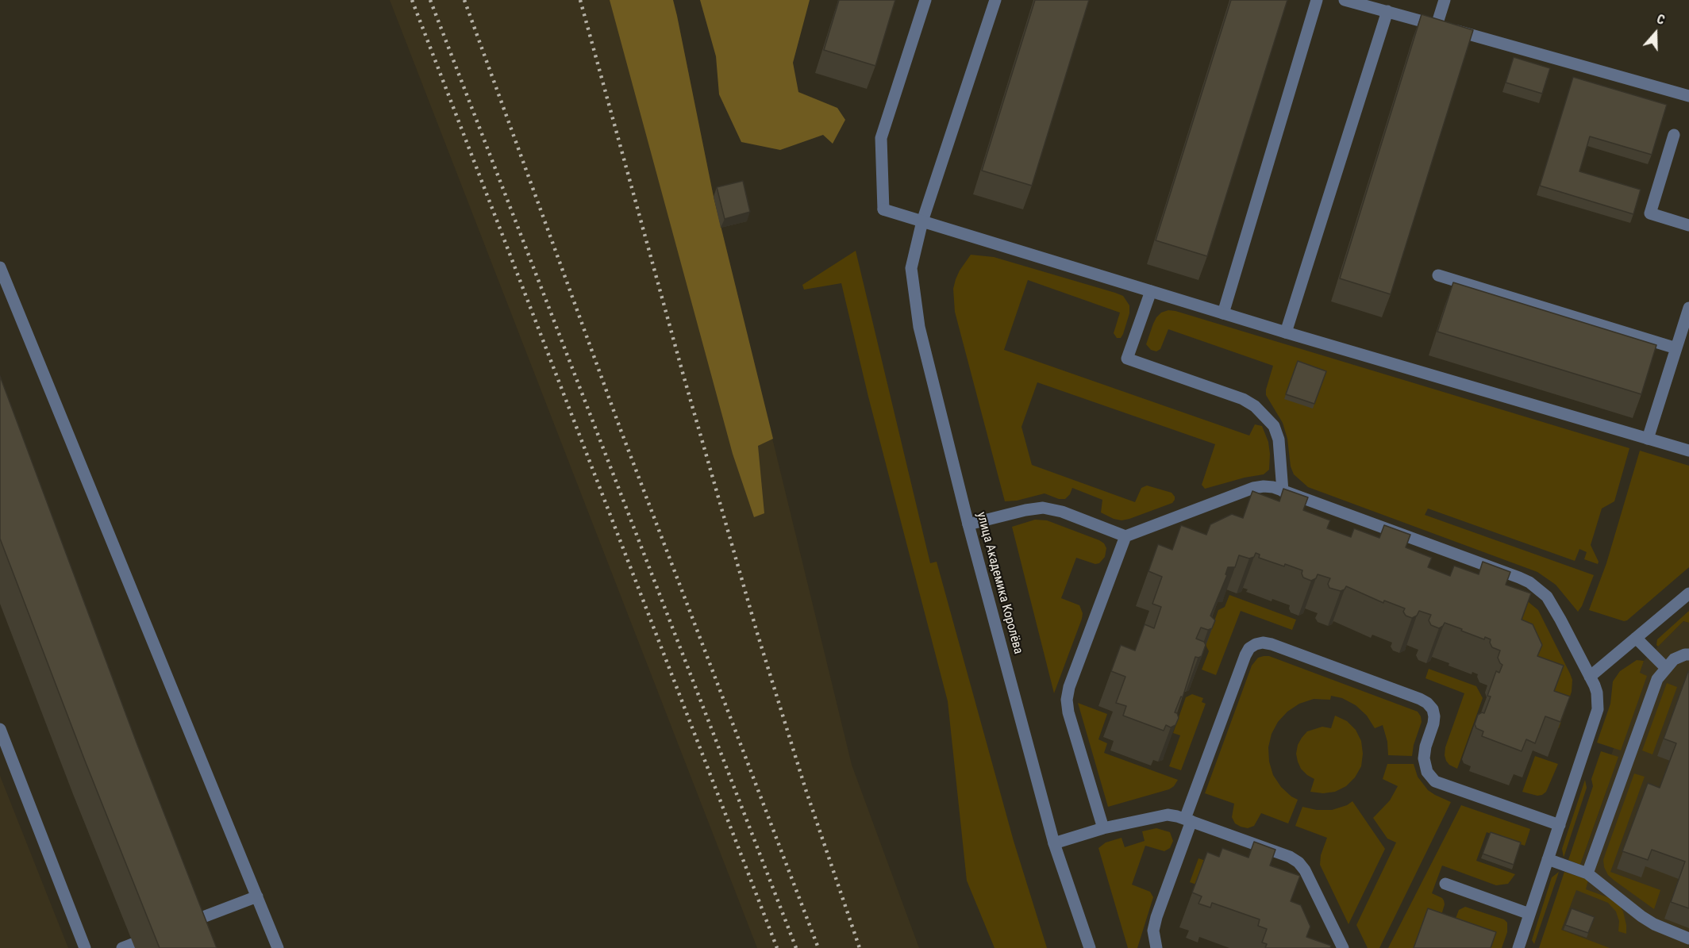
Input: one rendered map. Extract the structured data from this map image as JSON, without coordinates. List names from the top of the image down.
{
  "streets": {
    "street": ["улица Академика Королёва"]
  },
  "north": "top"
}
